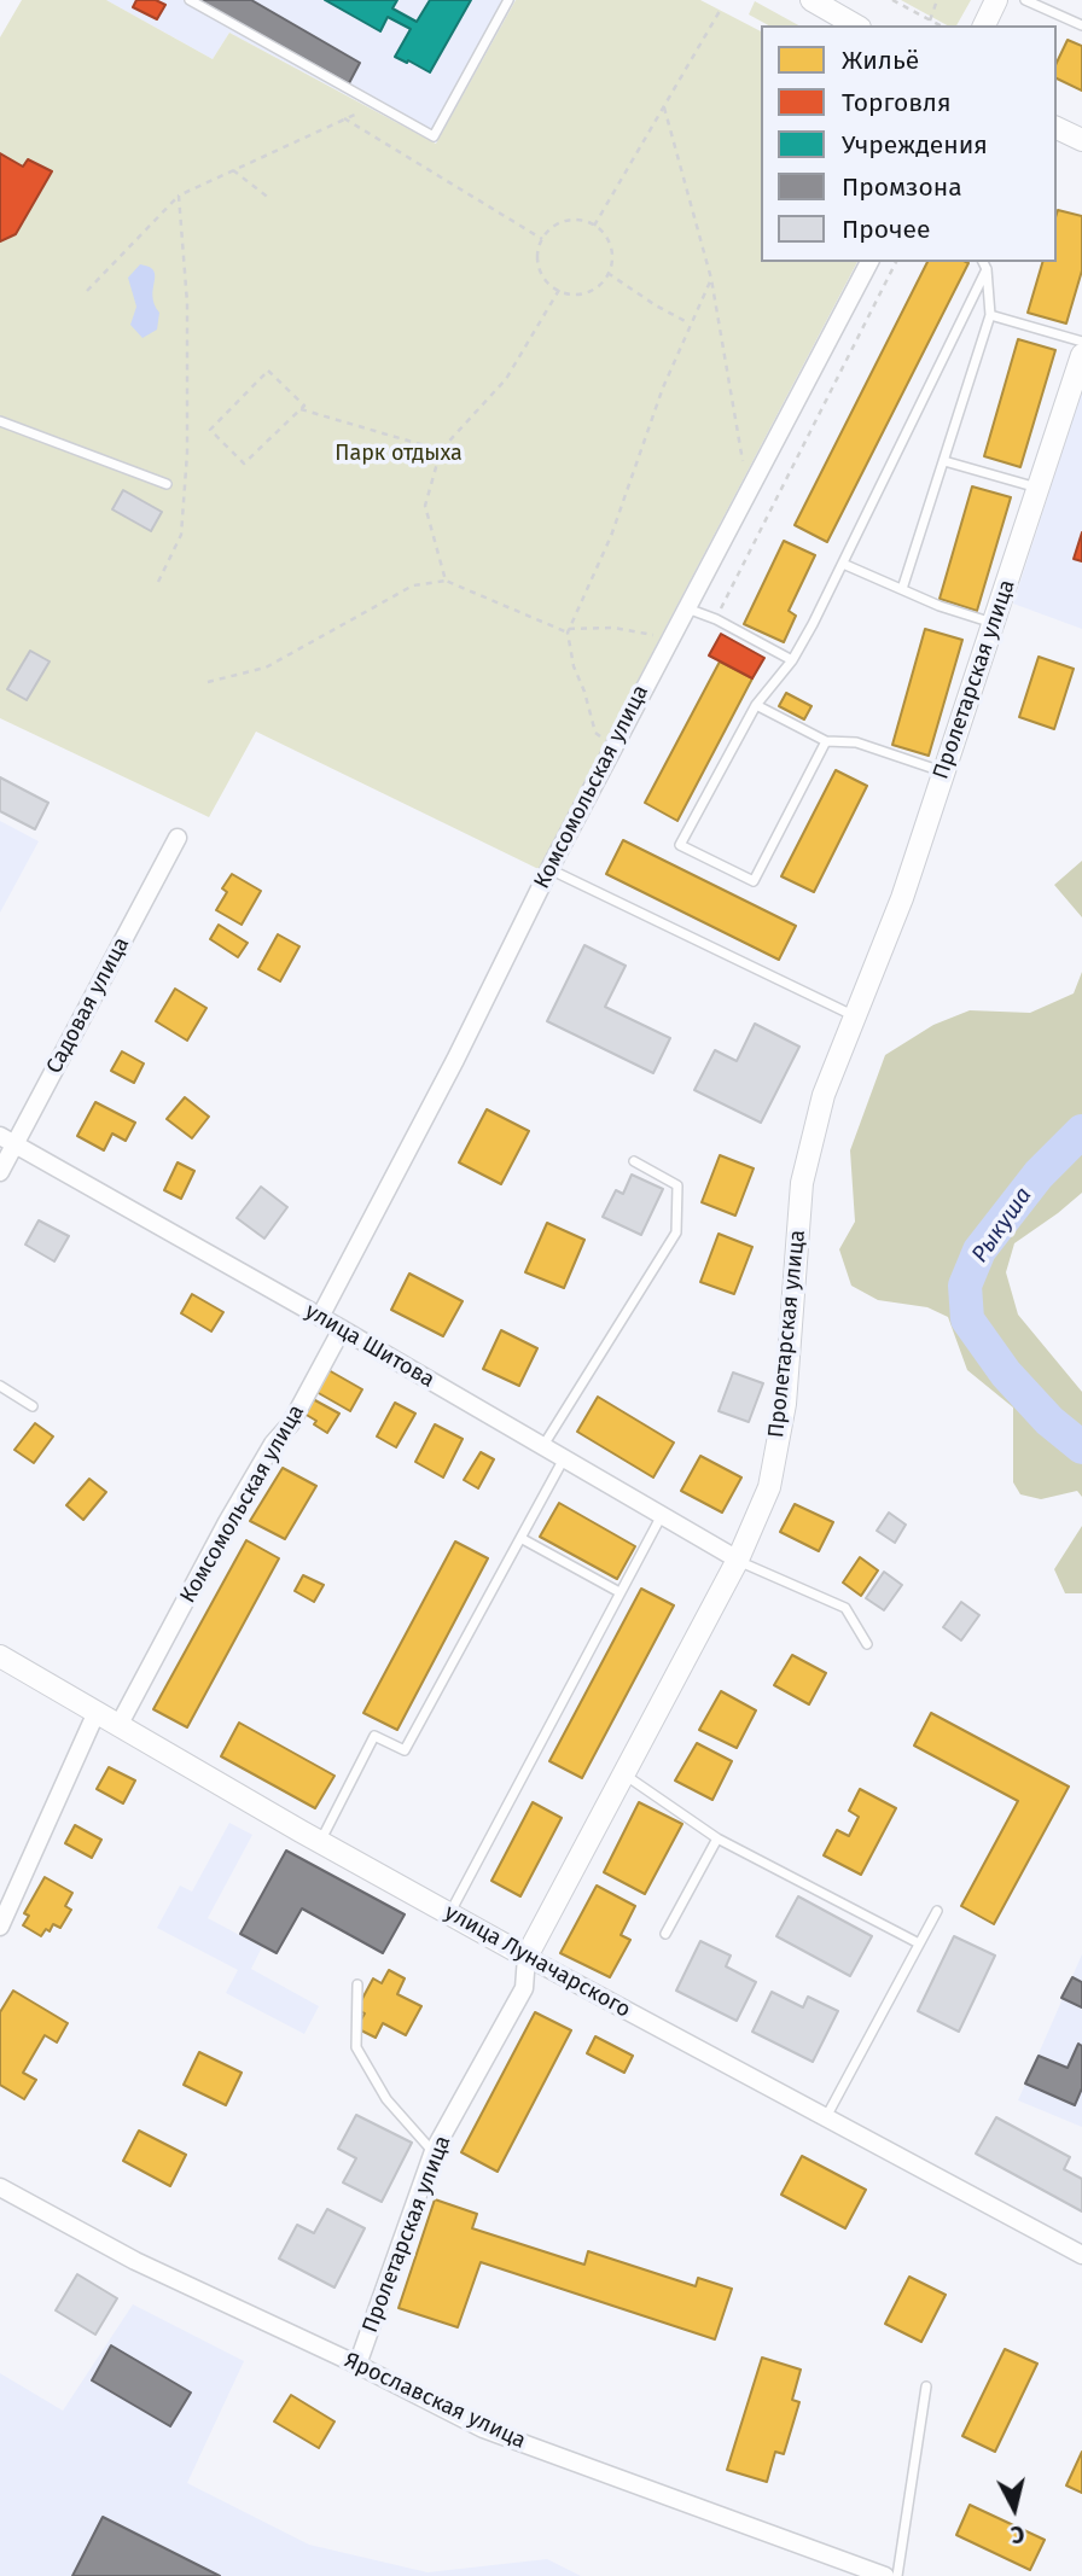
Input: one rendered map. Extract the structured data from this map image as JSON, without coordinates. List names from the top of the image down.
{
  "streets": {
    "street": [
      "Пролетарская улица",
      "Комсомольская улица",
      "Садовая улица",
      "улица Шитова",
      "улица Луначарского",
      "Ярославская улица"
    ]
  },
  "crossings": [
    ["Пролетарская улица", "улица Шитова"],
    ["Пролетарская улица", "улица Луначарского"],
    ["Пролетарская улица", "Ярославская улица"],
    ["Комсомольская улица", "улица Шитова"],
    ["Комсомольская улица", "улица Луначарского"],
    ["Садовая улица", "улица Шитова"]
  ],
  "water": ["Рыкуша"],
  "parks": ["Парк отдыха"],
  "legend": [
    "Жильё",
    "Торговля",
    "Учреждения",
    "Промзона",
    "Прочее"
  ],
  "north": "bottom"
}
